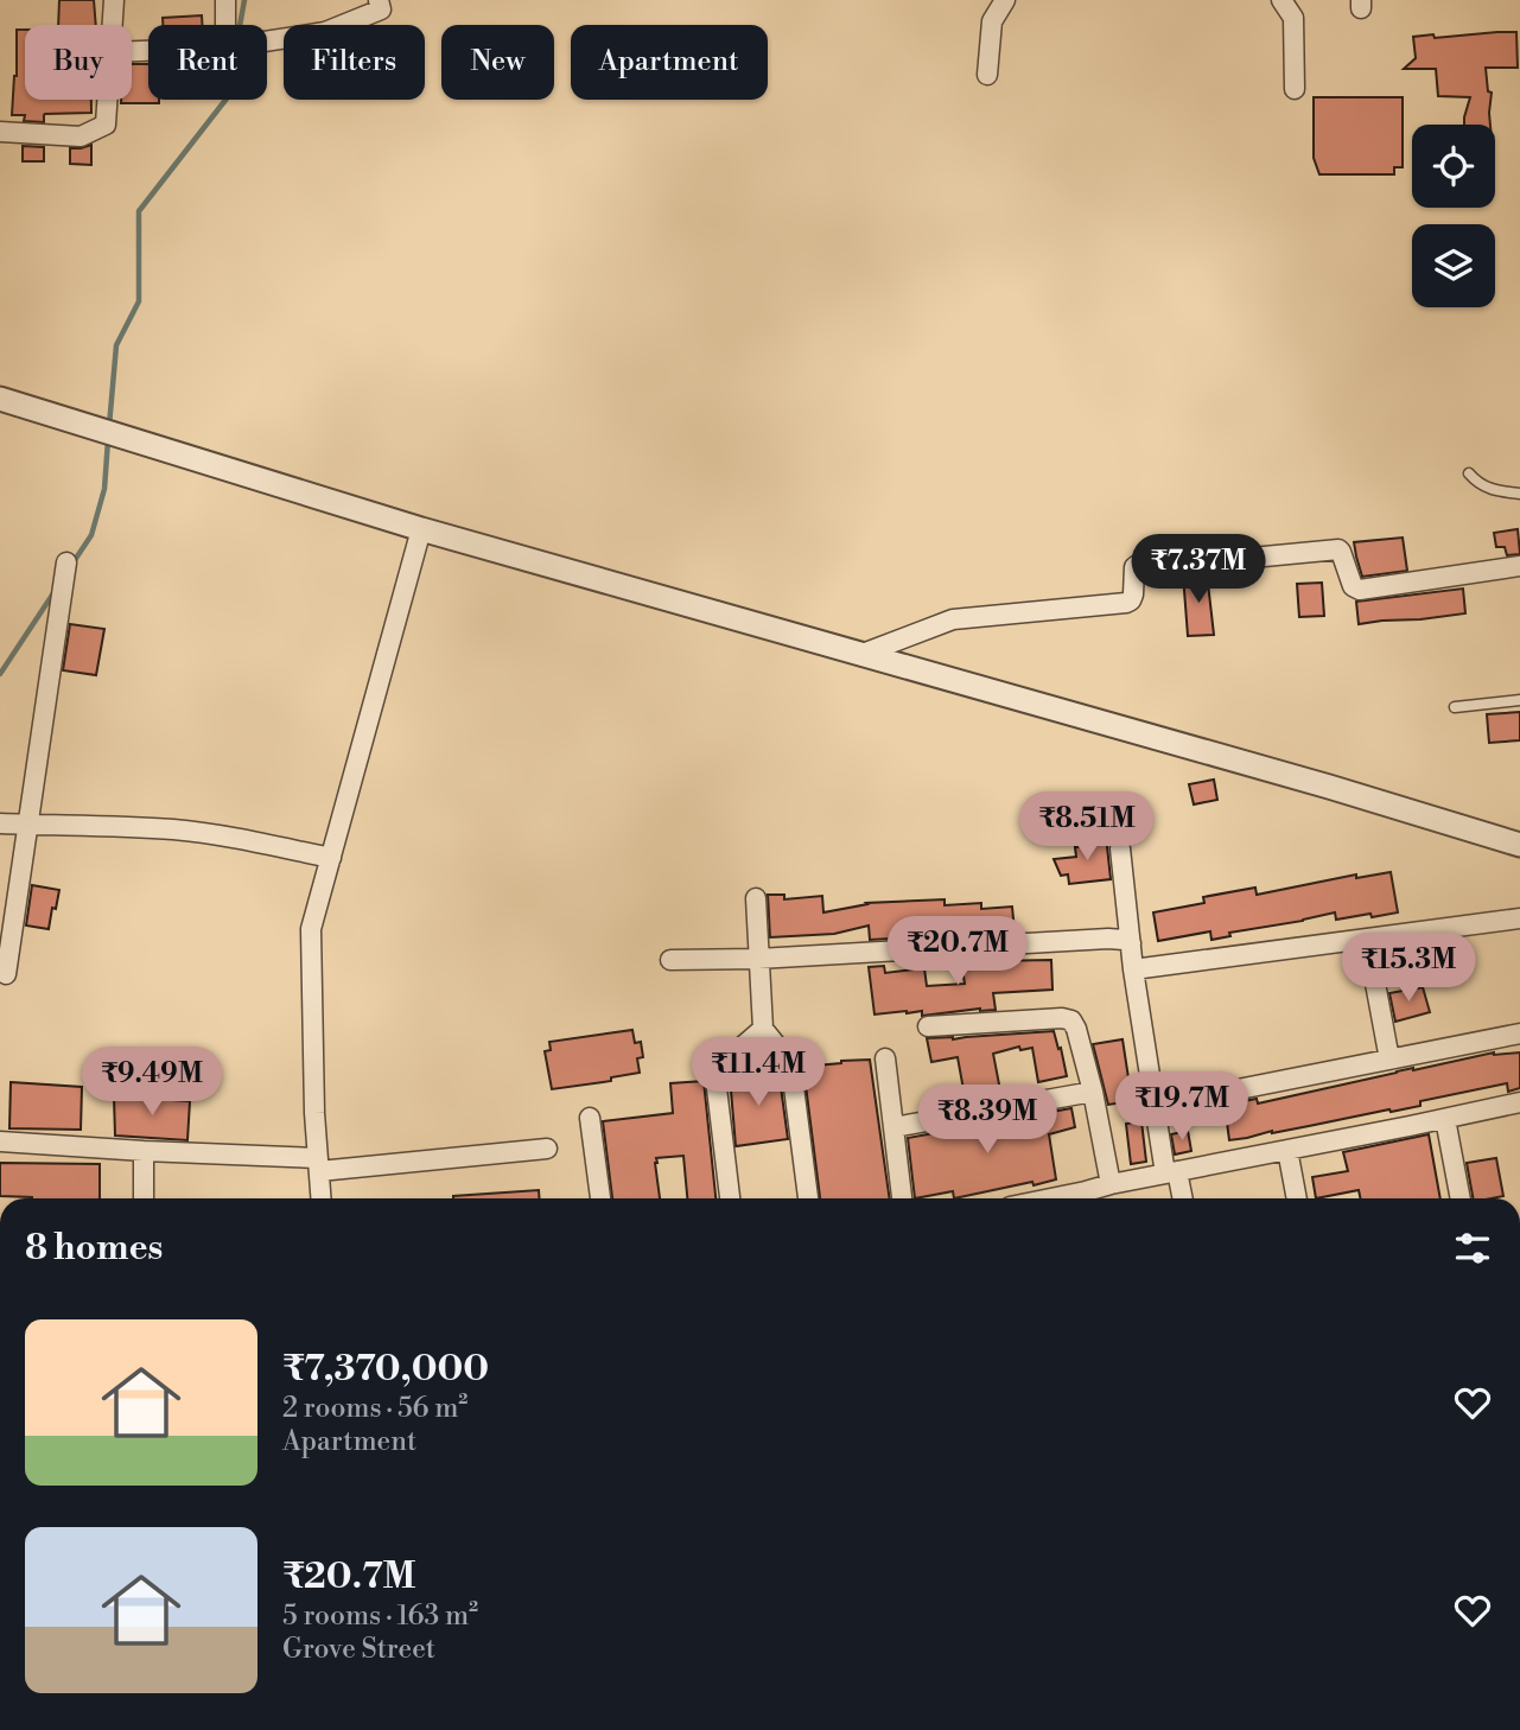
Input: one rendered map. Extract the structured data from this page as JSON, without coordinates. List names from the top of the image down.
{
  "page": {
    "chip": [
      "Buy",
      "Rent",
      "Filters",
      "New",
      "Apartment"
    ],
    "price": [
      "₹7.37M",
      "₹8.51M",
      "₹20.7M",
      "₹15.3M",
      "₹11.4M",
      "₹9.49M",
      "₹19.7M",
      "₹8.39M"
    ],
    "heading": "8 homes",
    "list": [
      {
        "name": "₹7,370,000",
        "note": "2 rooms · 56 m² · Apartment"
      },
      {
        "name": "₹20.7M",
        "note": "5 rooms · 163 m² · Grove Street"
      }
    ]
  }
}
